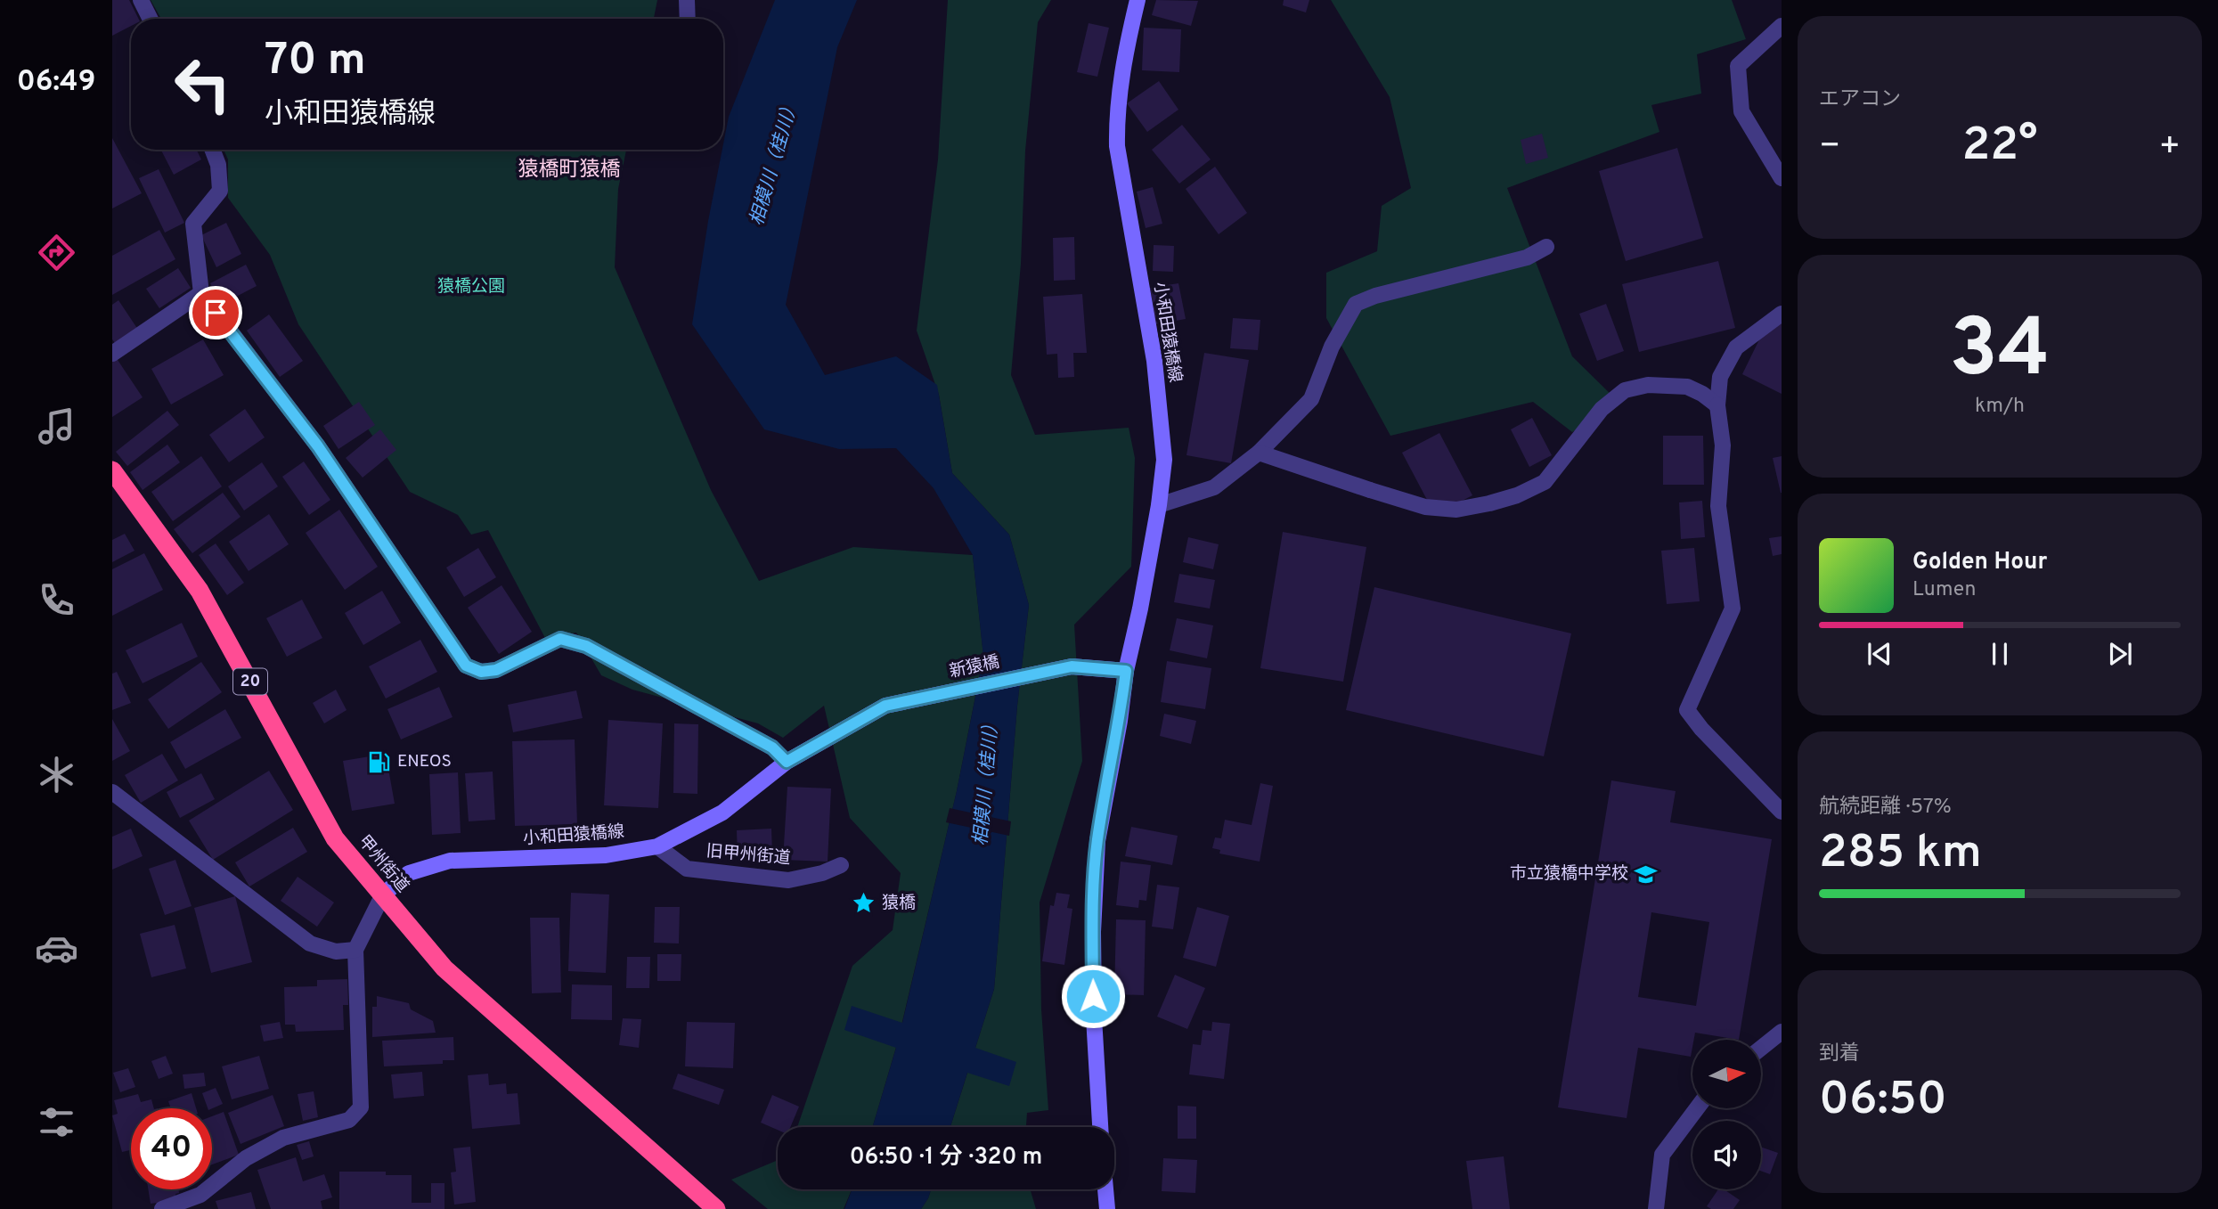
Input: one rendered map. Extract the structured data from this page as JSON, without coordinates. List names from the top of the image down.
{
  "streets": {
    "highway": ["20", "甲州街道"],
    "main road": ["小和田猿橋線", "新猿橋"],
    "street": ["旧甲州街道"]
  },
  "crossings": [
    ["小和田猿橋線", "新猿橋"],
    ["小和田猿橋線", "旧甲州街道"],
    ["小和田猿橋線", "甲州街道"]
  ],
  "districts": ["猿橋町猿橋"],
  "water": ["相模川（桂川）"],
  "parks": ["猿橋公園"],
  "places": {
    "fuel station": ["ENEOS"],
    "school or university": ["市立猿橋中学校"],
    "place": ["猿橋"]
  },
  "north": "right",
  "page": {
    "tabs": "06:49",
    "tile": [
      "エアコン",
      ["34", "km/h"],
      ["航続距離 · 57%", "285 km"],
      ["到着", "06:50"]
    ],
    "turn": ["70 m", "小和田猿橋線"],
    "heat": ["−", "22°", "+"],
    "song": ["Golden Hour", "Lumen"],
    "limit": "40",
    "trip": "06:50 · 1 分 · 320 m"
  }
}
